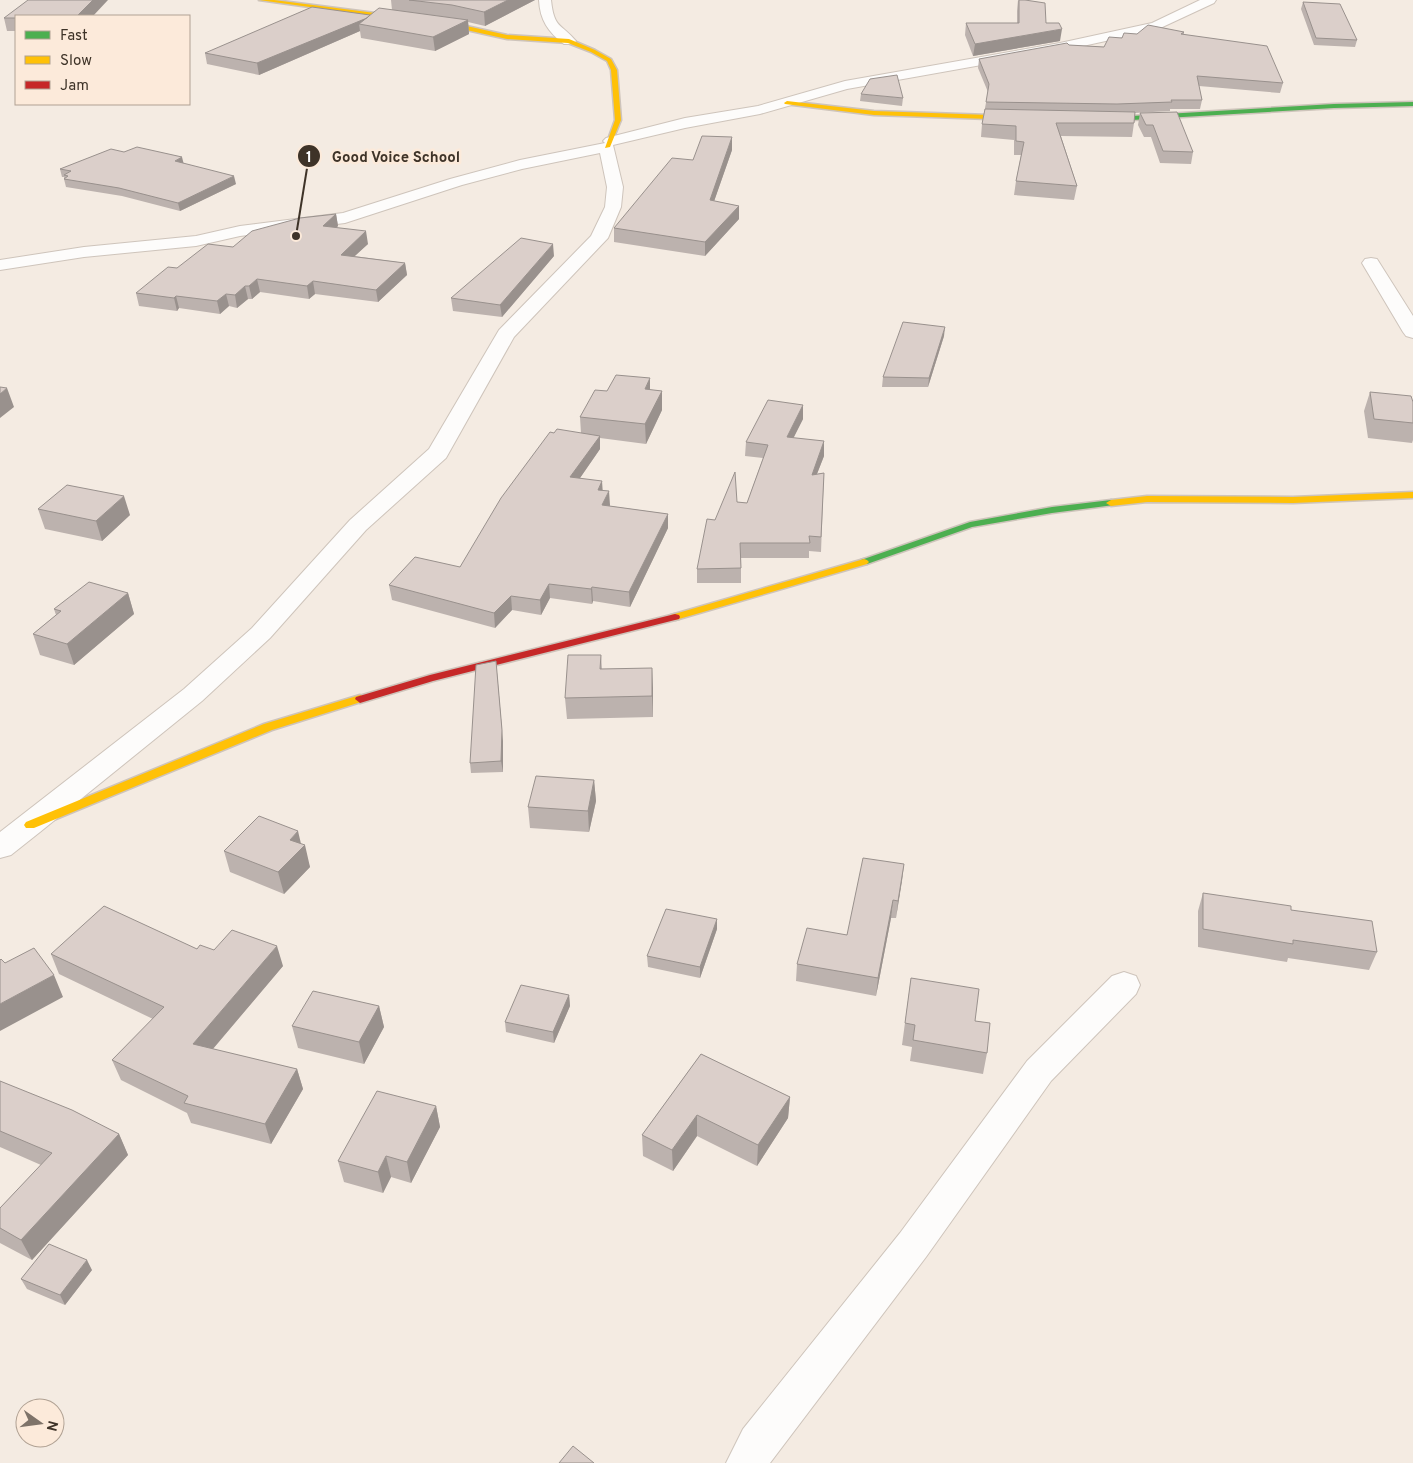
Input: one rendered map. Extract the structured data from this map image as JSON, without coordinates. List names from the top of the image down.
{
  "places": ["Good Voice School"],
  "legend": ["Fast", "Slow", "Jam"],
  "north": "right"
}
